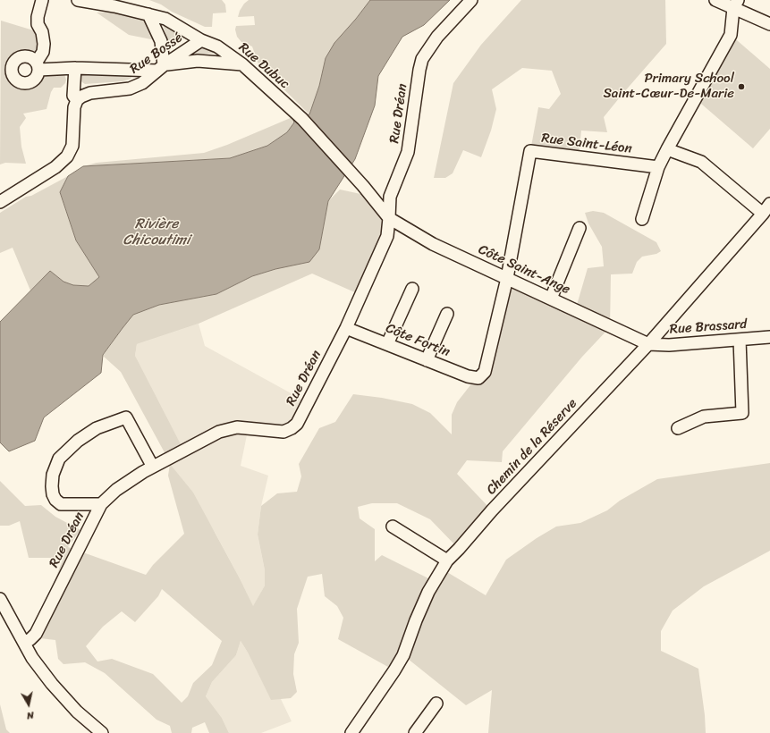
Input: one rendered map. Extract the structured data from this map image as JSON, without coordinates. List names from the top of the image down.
{
  "streets": {
    "street": [
      "Rue Bossé",
      "Rue Dubuc",
      "Rue Dréan",
      "Rue Saint-Léon",
      "Côte Saint-Ange",
      "Rue Brassard",
      "Côte Fortin",
      "Chemin de la Réserve"
    ]
  },
  "crossings": [
    ["Rue Bossé", "Rue Dubuc"],
    ["Rue Dubuc", "Rue Dréan"],
    ["Rue Dubuc", "Côte Saint-Ange"],
    ["Rue Dréan", "Côte Saint-Ange"],
    ["Rue Dréan", "Côte Fortin"],
    ["Rue Saint-Léon", "Côte Saint-Ange"],
    ["Rue Saint-Léon", "Côte Fortin"],
    ["Côte Saint-Ange", "Rue Brassard"],
    ["Côte Saint-Ange", "Chemin de la Réserve"],
    ["Rue Brassard", "Chemin de la Réserve"]
  ],
  "water": ["Rivière Chicoutimi"],
  "places": ["Primary School Saint-Cœur-De-Marie"],
  "north": "bottom"
}
